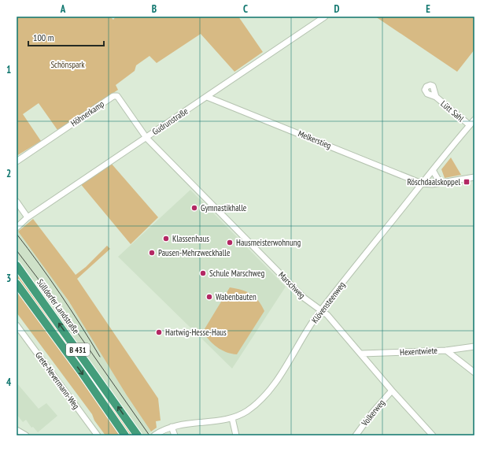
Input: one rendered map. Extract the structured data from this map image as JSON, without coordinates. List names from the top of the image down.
{
  "streets": {
    "highway": ["Sülldorfer Landstraße", "B 431"],
    "street": [
      "Lütt Sahl",
      "Höhnerkamp",
      "Gudrunstraße",
      "Melkerstieg",
      "Marschweg",
      "Klövensteenweg",
      "Hexentwiete",
      "Grete-Nevermann-Weg",
      "Volkerweg"
    ]
  },
  "crossings": [
    ["Lütt Sahl", "Klövensteenweg"],
    ["Höhnerkamp", "Gudrunstraße"],
    ["Höhnerkamp", "Marschweg"],
    ["Gudrunstraße", "Melkerstieg"],
    ["Gudrunstraße", "Marschweg"],
    ["Melkerstieg", "Klövensteenweg"],
    ["Marschweg", "Klövensteenweg"],
    ["Marschweg", "Hexentwiete"],
    ["Marschweg", "Volkerweg"]
  ],
  "parks": ["Schönspark"],
  "places": {
    "transit": ["Röschdaalskoppel"],
    "other": [
      "Gymnastikhalle",
      "Klassenhaus",
      "Hausmeisterwohnung",
      "Pausen-Mehrzweckhalle",
      "Schule Marschweg",
      "Wabenbauten",
      "Hartwig-Hesse-Haus"
    ]
  },
  "scale_bar": "100 m",
  "grid": {
    "columns": [
      "A",
      "B",
      "C",
      "D",
      "E"
    ],
    "rows": [
      "1",
      "2",
      "3",
      "4"
    ]
  }
}
